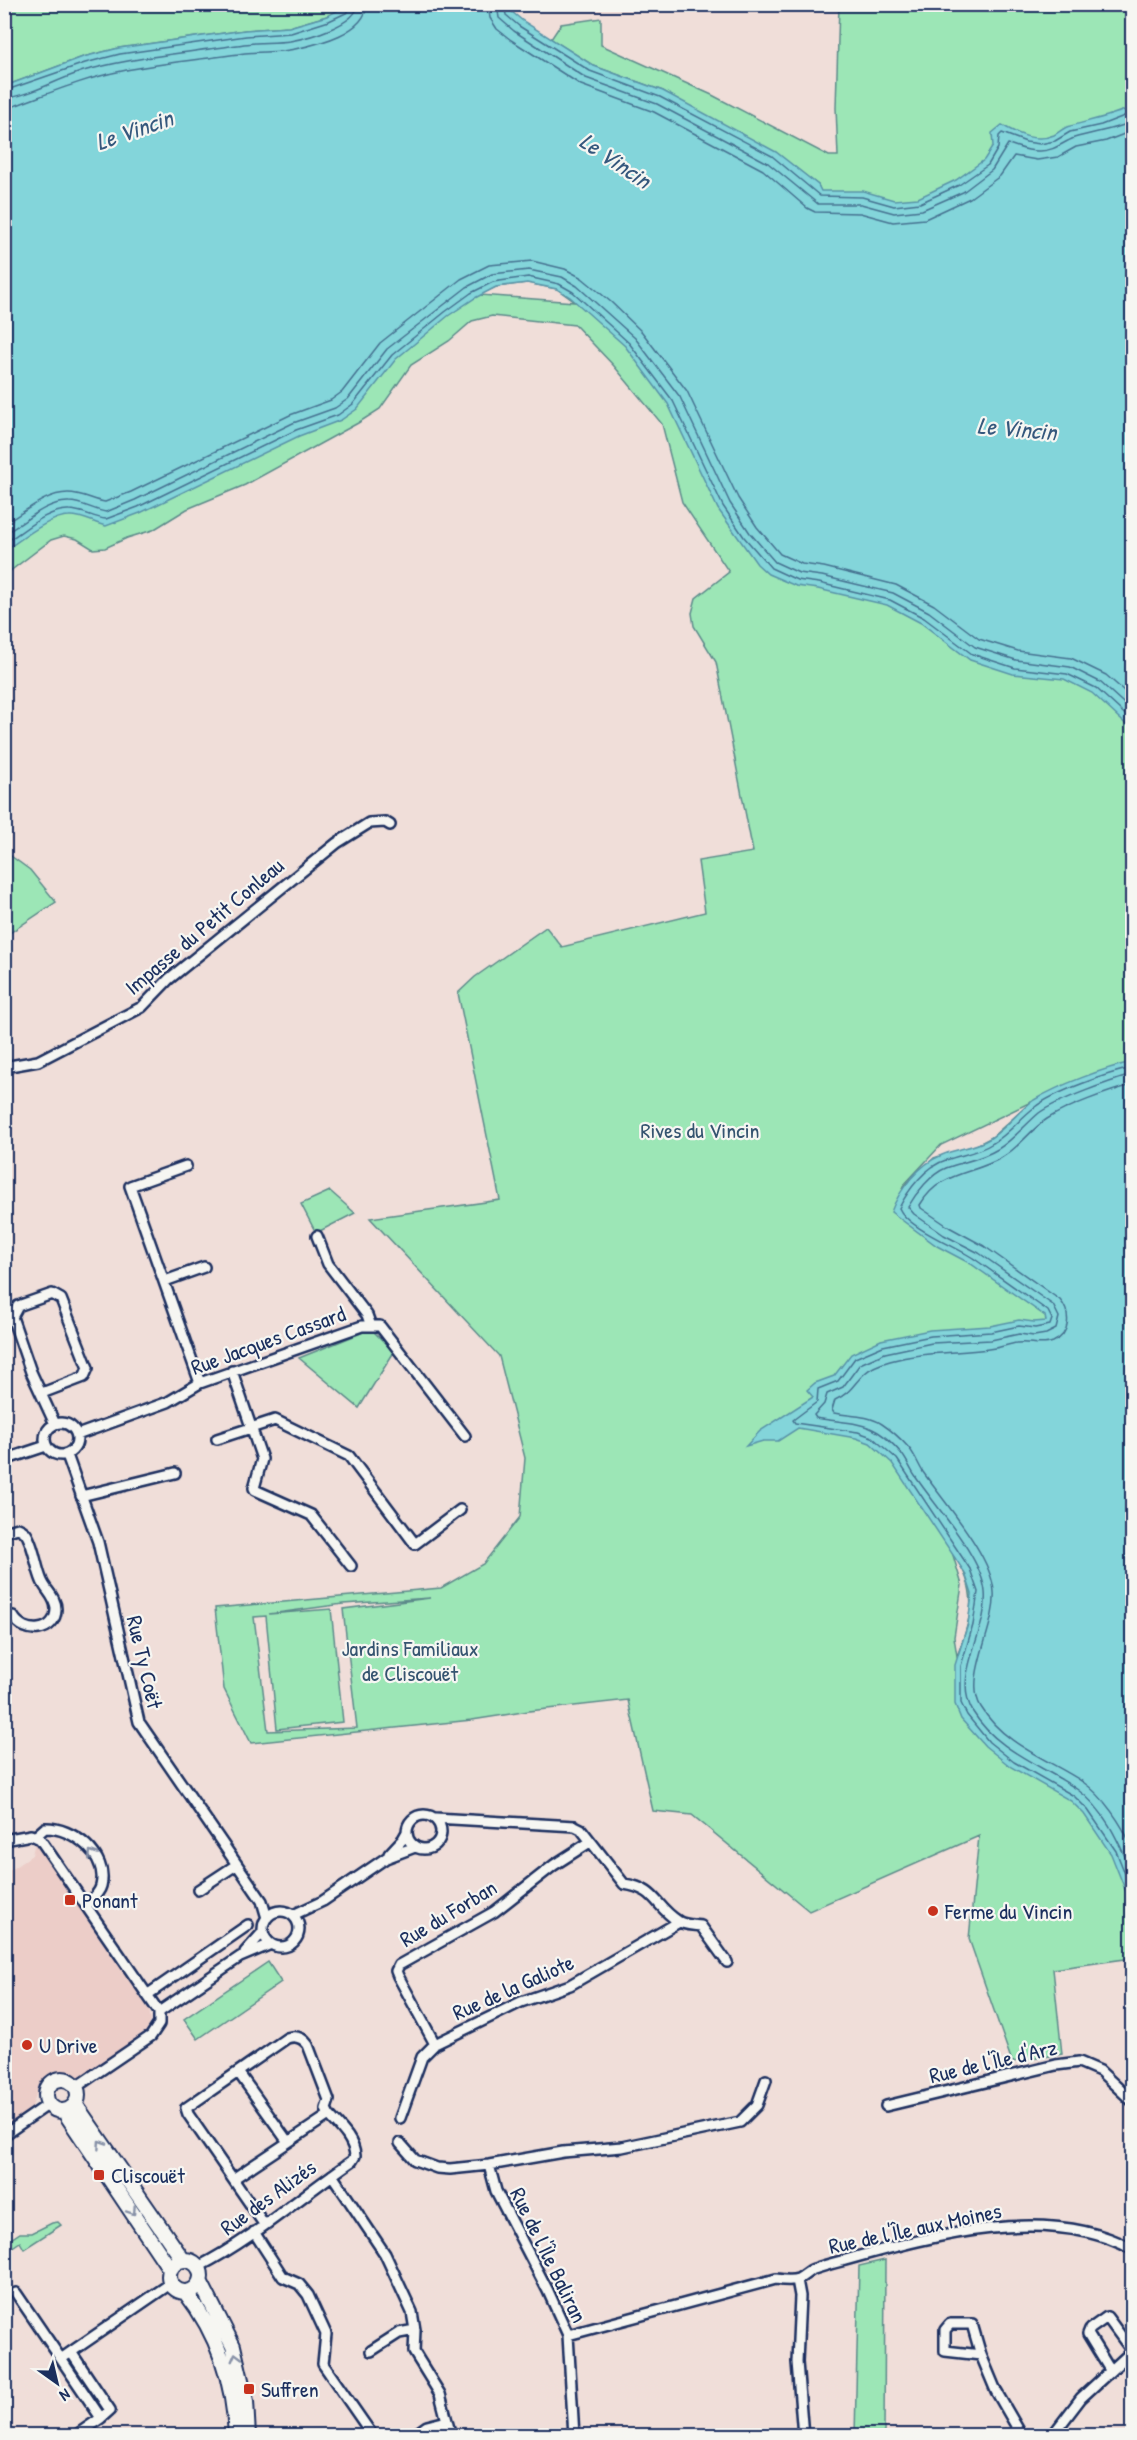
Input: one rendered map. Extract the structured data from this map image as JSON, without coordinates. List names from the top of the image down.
{
  "streets": {
    "street": [
      "Impasse du Petit Conleau",
      "Rue Jacques Cassard",
      "Rue Ty Coët",
      "Rue du Forban",
      "Rue de la Galiote",
      "Rue de l'Île d'Arz",
      "Rue des Alizés",
      "Rue de l'Île aux Moines",
      "Rue de l'Île Baliran"
    ]
  },
  "crossings": [
    ["Rue Jacques Cassard", "Rue Ty Coët"],
    ["Rue du Forban", "Rue de la Galiote"],
    ["Rue de l'Île aux Moines", "Rue de l'Île Baliran"]
  ],
  "water": ["Le Vincin"],
  "parks": ["Rives du Vincin", "Jardins Familiaux de Cliscouët"],
  "places": {
    "transit": ["Ponant", "Cliscouët", "Suffren"],
    "other": ["Ferme du Vincin", "U Drive"]
  },
  "north": "bottom right"
}
